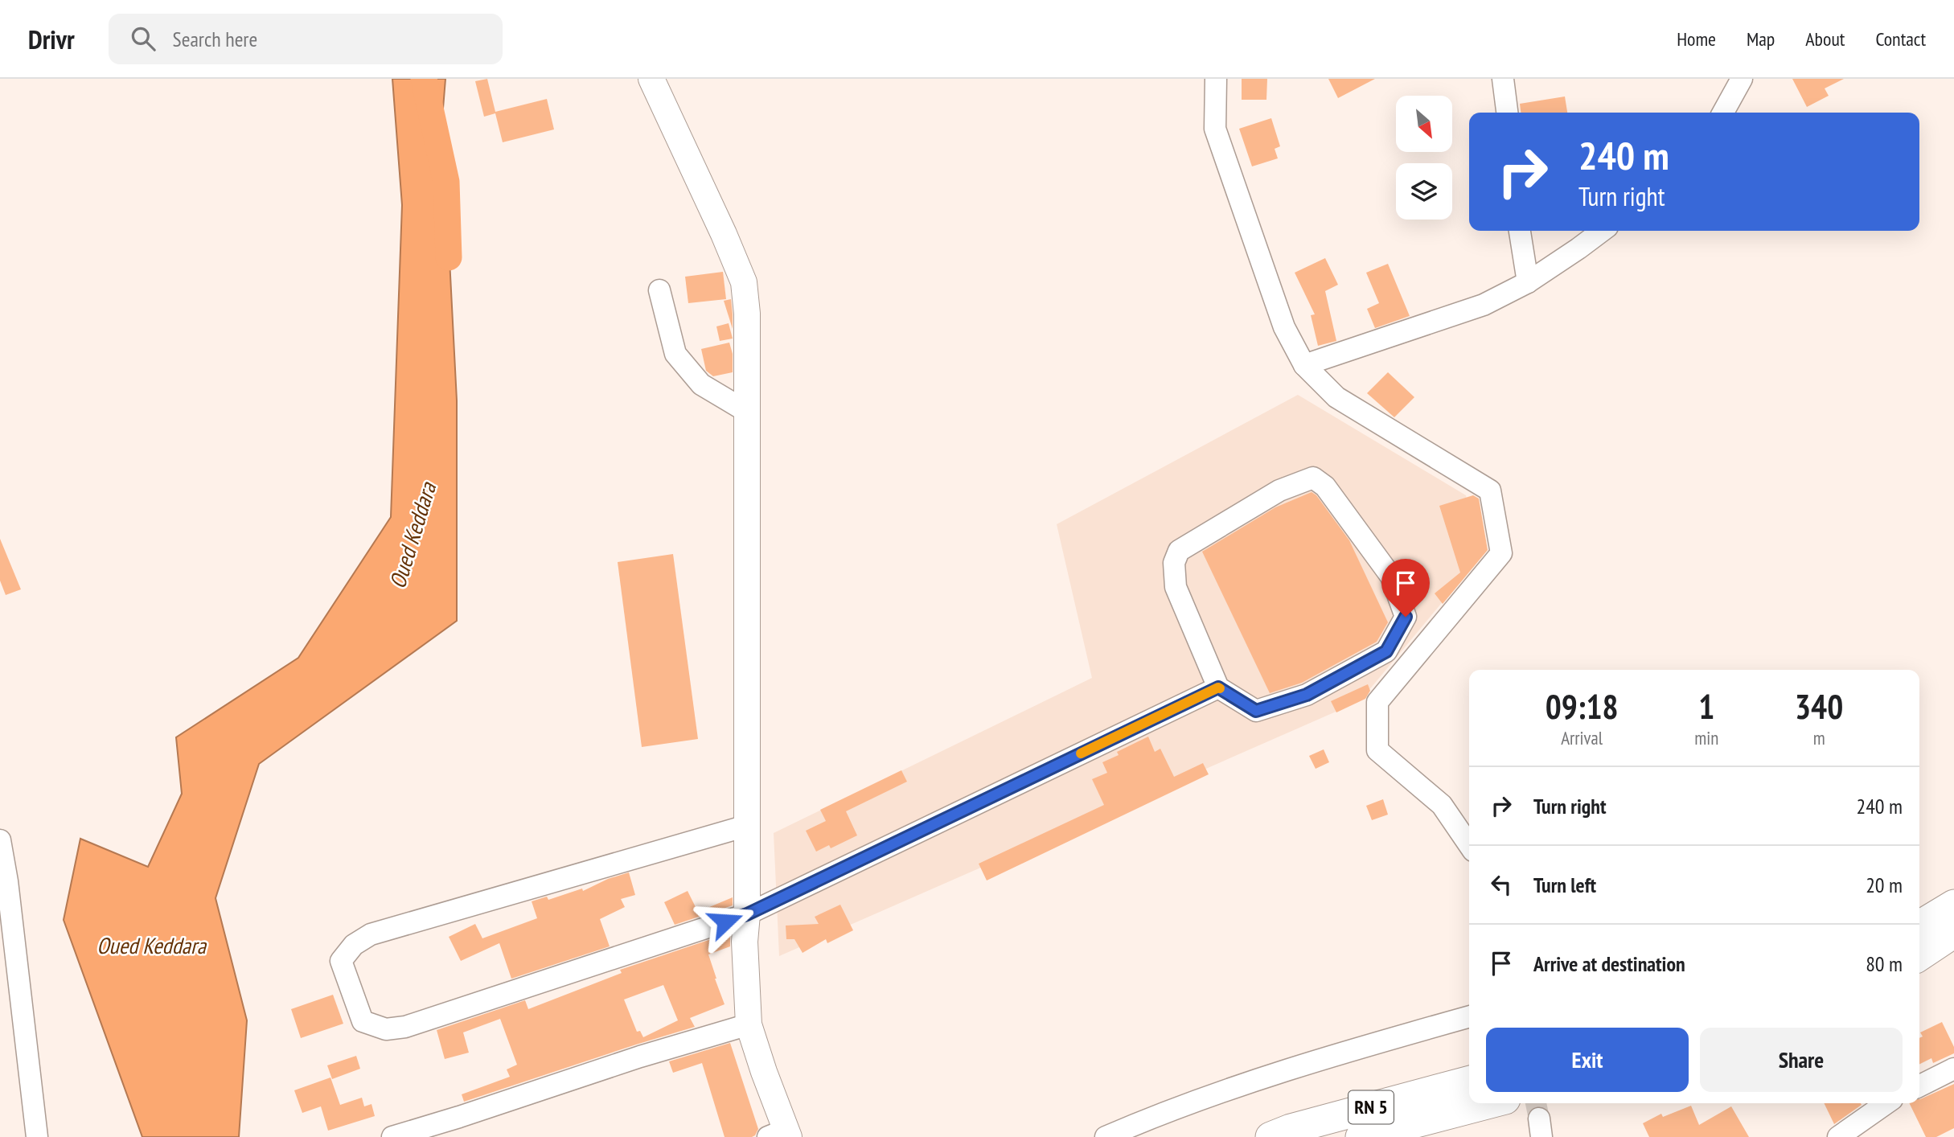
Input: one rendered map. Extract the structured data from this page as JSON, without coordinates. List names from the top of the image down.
{
  "streets": {
    "highway": ["RN 5"]
  },
  "water": ["Oued Keddara"],
  "north": "bottom right",
  "page": {
    "header": "Drivr",
    "search": "Search here",
    "nav": [
      "Home",
      "Map",
      "About",
      "Contact"
    ],
    "turn": ["240 m", "Turn right"],
    "eta": [
      "09:18",
      "Arrival",
      "1",
      "min",
      "340",
      "m"
    ],
    "list": [
      {
        "name": "Turn right",
        "value": "240 m"
      },
      {
        "name": "Turn left",
        "value": "20 m"
      },
      {
        "name": "Arrive at destination",
        "value": "80 m"
      }
    ],
    "buttons": ["Exit", "Share"]
  }
}
